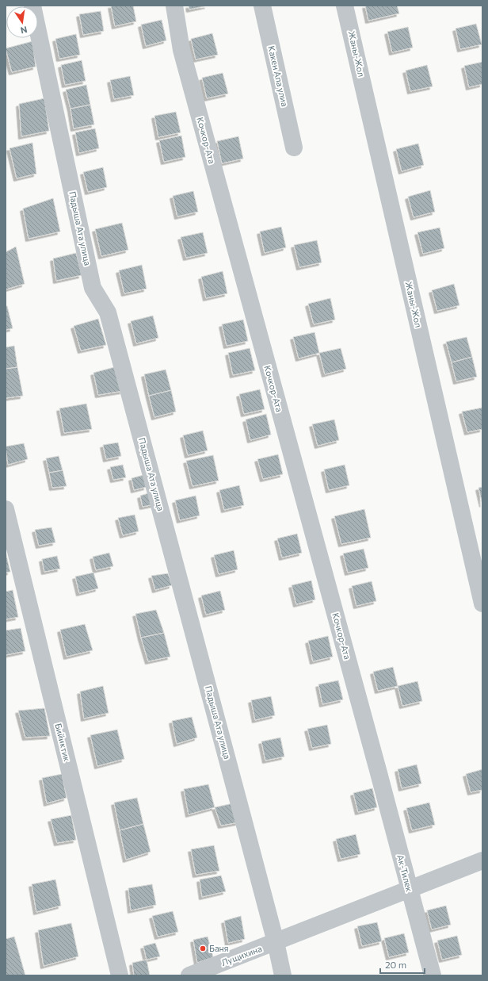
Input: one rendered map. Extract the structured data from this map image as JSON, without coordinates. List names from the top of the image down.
{
  "streets": {
    "street": [
      "Жаны-Жол",
      "Какен Апа улиа",
      "Кочкор-Ата",
      "Падыша Ата улица",
      "Бийиктик",
      "Ак-Тилек",
      "Лущихина"
    ]
  },
  "crossings": [
    ["Кочкор-Ата", "Ак-Тилек"],
    ["Падыша Ата улица", "Лущихина"],
    ["Ак-Тилек", "Лущихина"]
  ],
  "places": ["Баня"],
  "scale_bar": "20 m",
  "north": "bottom"
}
